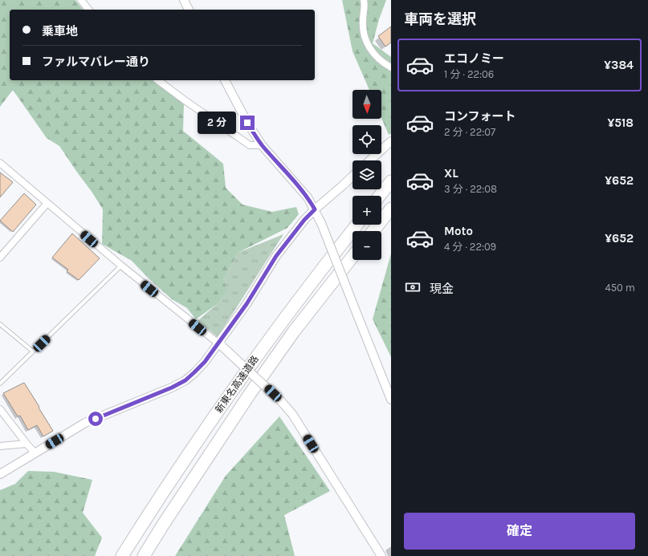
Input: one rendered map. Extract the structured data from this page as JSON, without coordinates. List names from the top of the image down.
{
  "streets": {
    "highway": ["新東名高速道路"]
  },
  "north": "bottom",
  "page": {
    "heading": "車両を選択",
    "banner": ["乗車地", "ファルマバレー通り"],
    "list": [
      {
        "name": "エコノミー",
        "note": "1 分 · 22:06",
        "value": "¥384"
      },
      {
        "name": "コンフォート",
        "note": "2 分 · 22:07",
        "value": "¥518"
      },
      {
        "name": "XL",
        "note": "3 分 · 22:08",
        "value": "¥652"
      },
      {
        "name": "Moto",
        "note": "4 分 · 22:09",
        "value": "¥652"
      }
    ],
    "map_buttons": ["+", "−"],
    "bubble": "2 分",
    "pay": ["現金", "450 m"],
    "buttons": "確定"
  }
}
